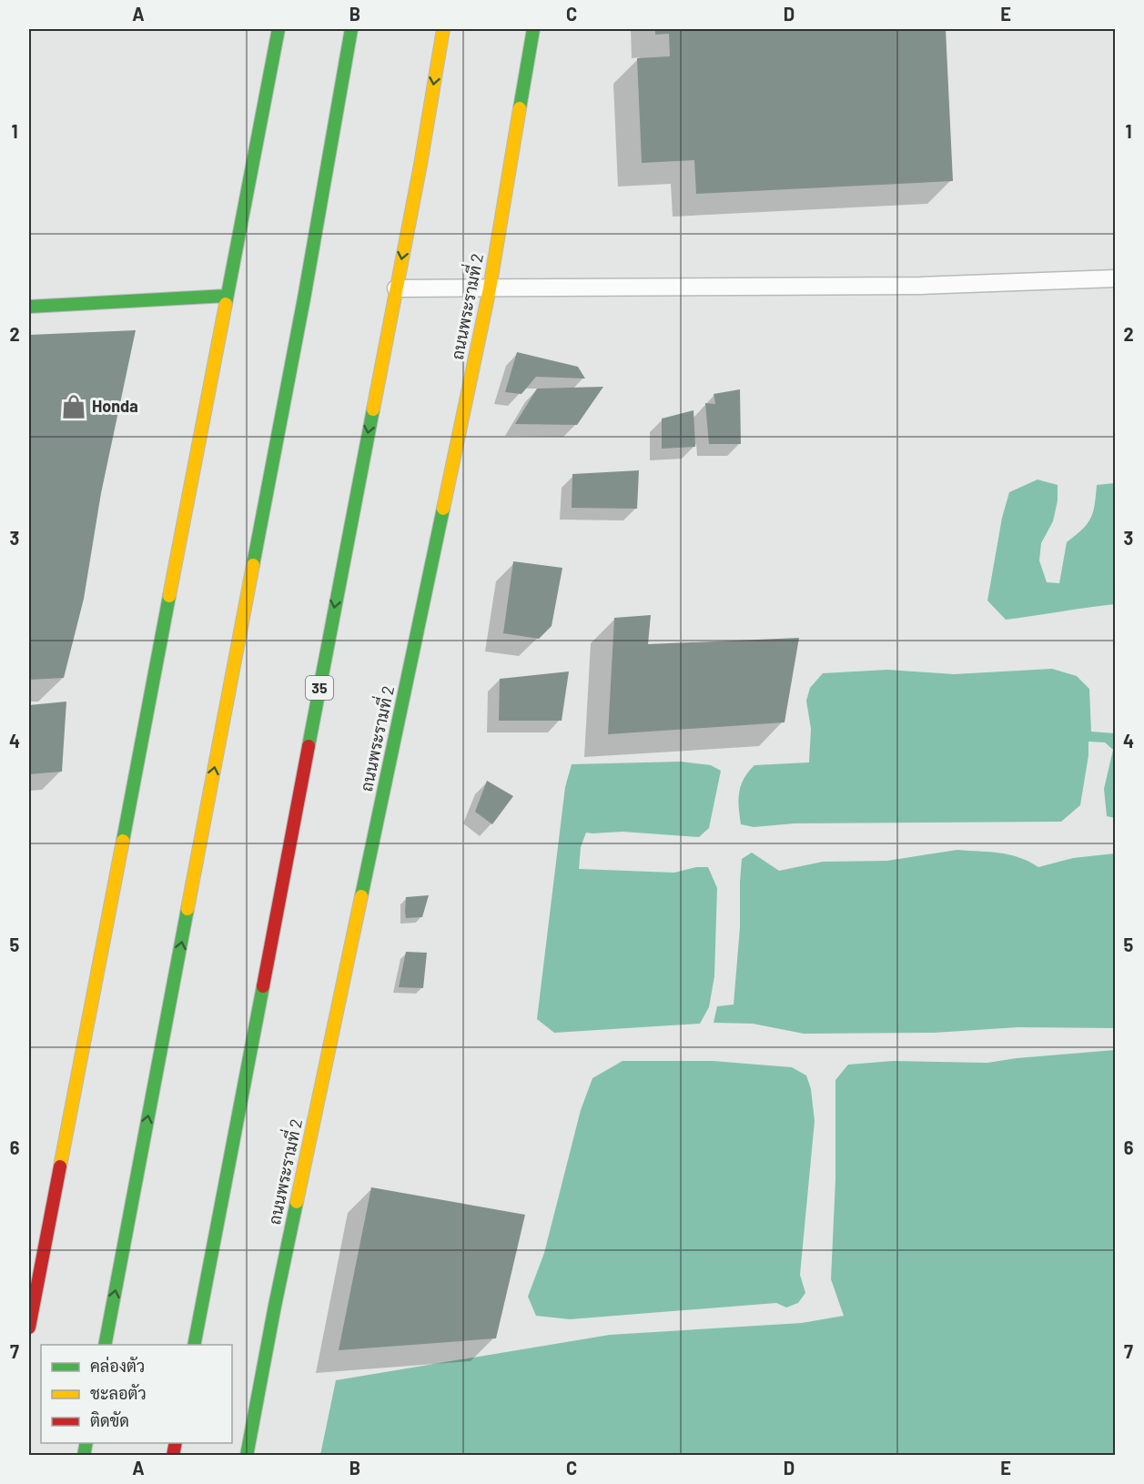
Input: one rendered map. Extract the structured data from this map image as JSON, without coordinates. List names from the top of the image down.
{
  "streets": {
    "main road": ["ถนนพระรามที่ 2", "35"]
  },
  "places": {
    "shop": ["Honda"]
  },
  "legend": ["คล่องตัว", "ชะลอตัว", "ติดขัด"],
  "grid": {
    "columns": [
      "A",
      "B",
      "C",
      "D",
      "E"
    ],
    "rows": [
      "1",
      "2",
      "3",
      "4",
      "5",
      "6",
      "7"
    ]
  }
}
